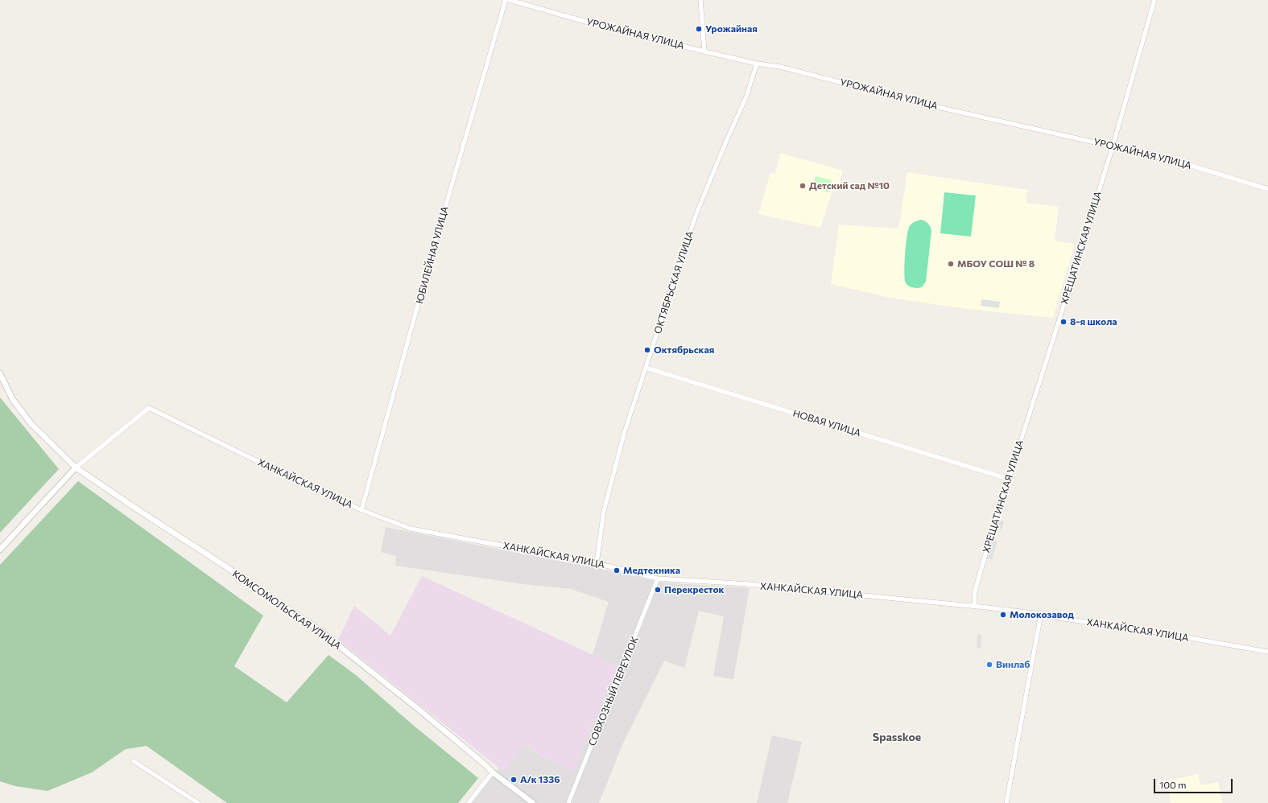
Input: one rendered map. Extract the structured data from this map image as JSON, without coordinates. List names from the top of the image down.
{
  "streets": {
    "street": [
      "УРОЖАЙНАЯ УЛИЦА",
      "ХРЕЩАТИНСКАЯ УЛИЦА",
      "ЮБИЛЕЙНАЯ УЛИЦА",
      "ОКТЯБРЬСКАЯ УЛИЦА",
      "НОВАЯ УЛИЦА",
      "ХАНКАЙСКАЯ УЛИЦА",
      "КОМСОМОЛЬСКАЯ УЛИЦА",
      "СОВХОЗНЫЙ ПЕРЕУЛОК"
    ]
  },
  "crossings": [
    ["УРОЖАЙНАЯ УЛИЦА", "ХРЕЩАТИНСКАЯ УЛИЦА"],
    ["УРОЖАЙНАЯ УЛИЦА", "ОКТЯБРЬСКАЯ УЛИЦА"],
    ["ХРЕЩАТИНСКАЯ УЛИЦА", "НОВАЯ УЛИЦА"],
    ["ХРЕЩАТИНСКАЯ УЛИЦА", "ХАНКАЙСКАЯ УЛИЦА"],
    ["ЮБИЛЕЙНАЯ УЛИЦА", "ХАНКАЙСКАЯ УЛИЦА"],
    ["ОКТЯБРЬСКАЯ УЛИЦА", "НОВАЯ УЛИЦА"],
    ["ОКТЯБРЬСКАЯ УЛИЦА", "ХАНКАЙСКАЯ УЛИЦА"],
    ["ХАНКАЙСКАЯ УЛИЦА", "КОМСОМОЛЬСКАЯ УЛИЦА"],
    ["ХАНКАЙСКАЯ УЛИЦА", "СОВХОЗНЫЙ ПЕРЕУЛОК"]
  ],
  "districts": ["Spasskoe"],
  "places": [
    "Урожайная",
    "Детский сад №10",
    "МБОУ СОШ № 8",
    "8-я школа",
    "Октябрьская",
    "Медтехника",
    "Перекресток",
    "Молокозавод",
    "Винлаб",
    "А/к 1336"
  ],
  "scale_bar": "100 m"
}
